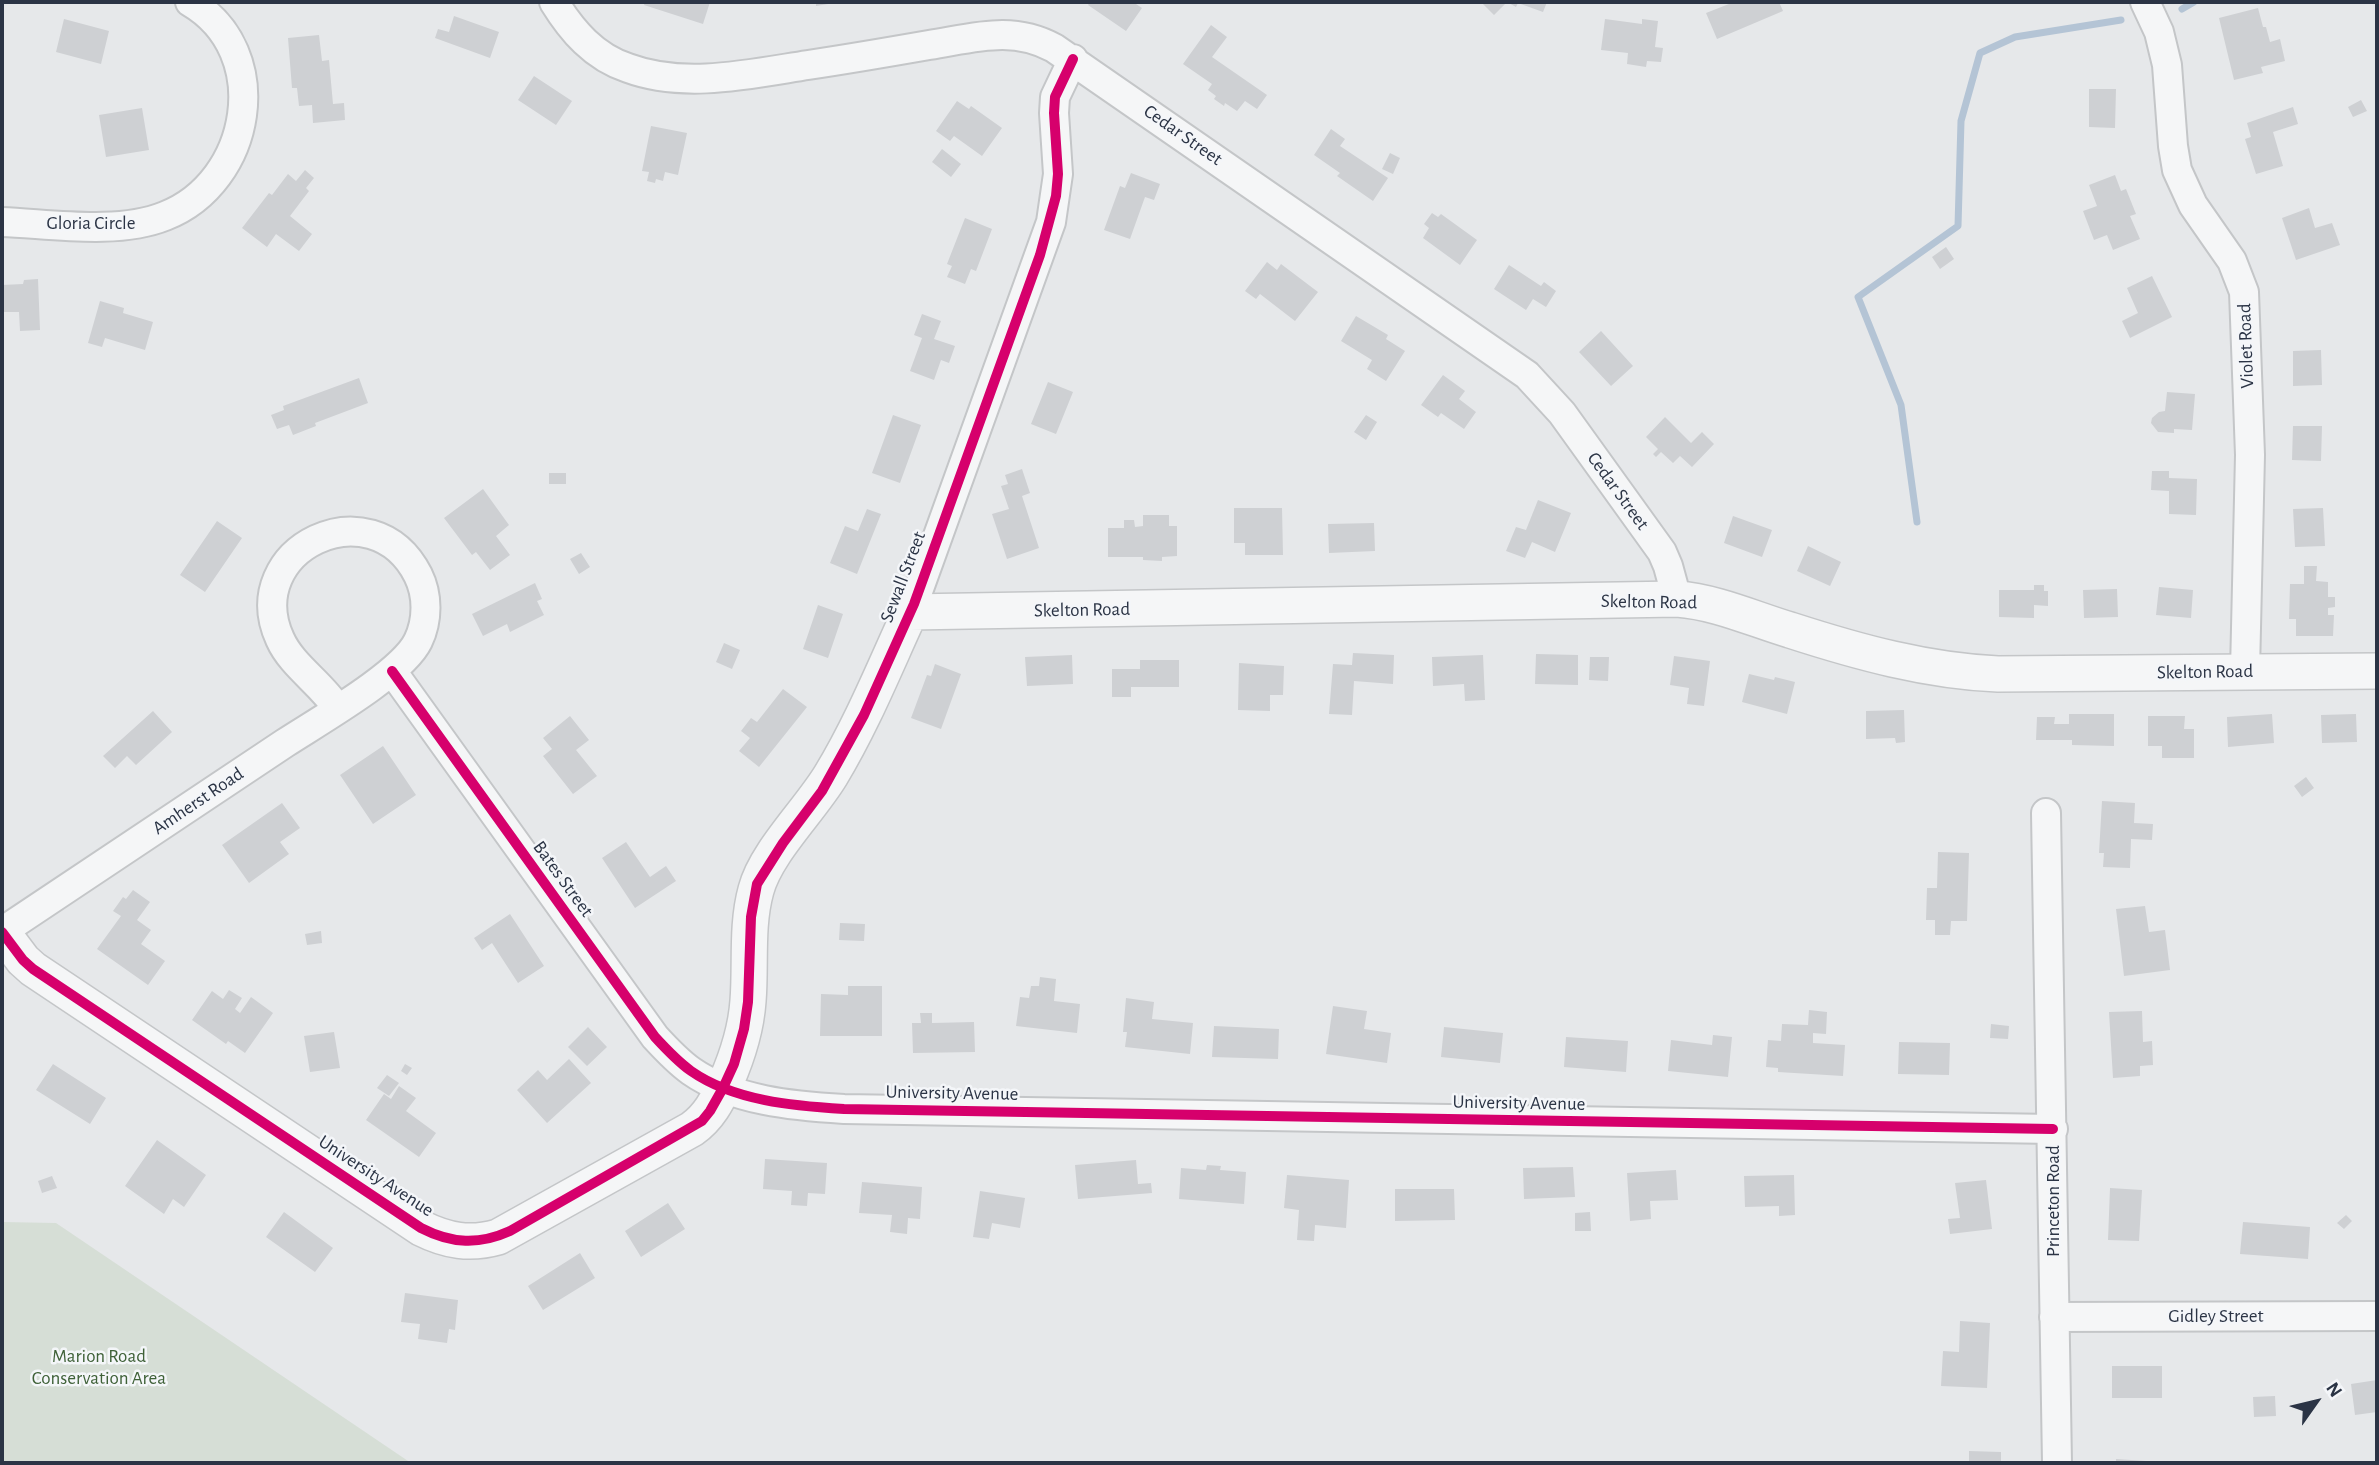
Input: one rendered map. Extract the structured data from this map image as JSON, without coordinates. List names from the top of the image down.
{
  "streets": {
    "street": [
      "Cedar Street",
      "Gloria Circle",
      "Violet Road",
      "Sewall Street",
      "Skelton Road",
      "Amherst Road",
      "Bates Street",
      "University Avenue",
      "Princeton Road",
      "Gidley Street"
    ]
  },
  "crossings": [
    ["Cedar Street", "Sewall Street"],
    ["Cedar Street", "Skelton Road"],
    ["Violet Road", "Skelton Road"],
    ["Sewall Street", "Skelton Road"],
    ["Sewall Street", "Bates Street"],
    ["Sewall Street", "University Avenue"],
    ["Amherst Road", "Bates Street"],
    ["Amherst Road", "University Avenue"],
    ["Bates Street", "University Avenue"],
    ["University Avenue", "Princeton Road"],
    ["Princeton Road", "Gidley Street"]
  ],
  "parks": ["Marion Road Conservation Area"],
  "north": "top right"
}
